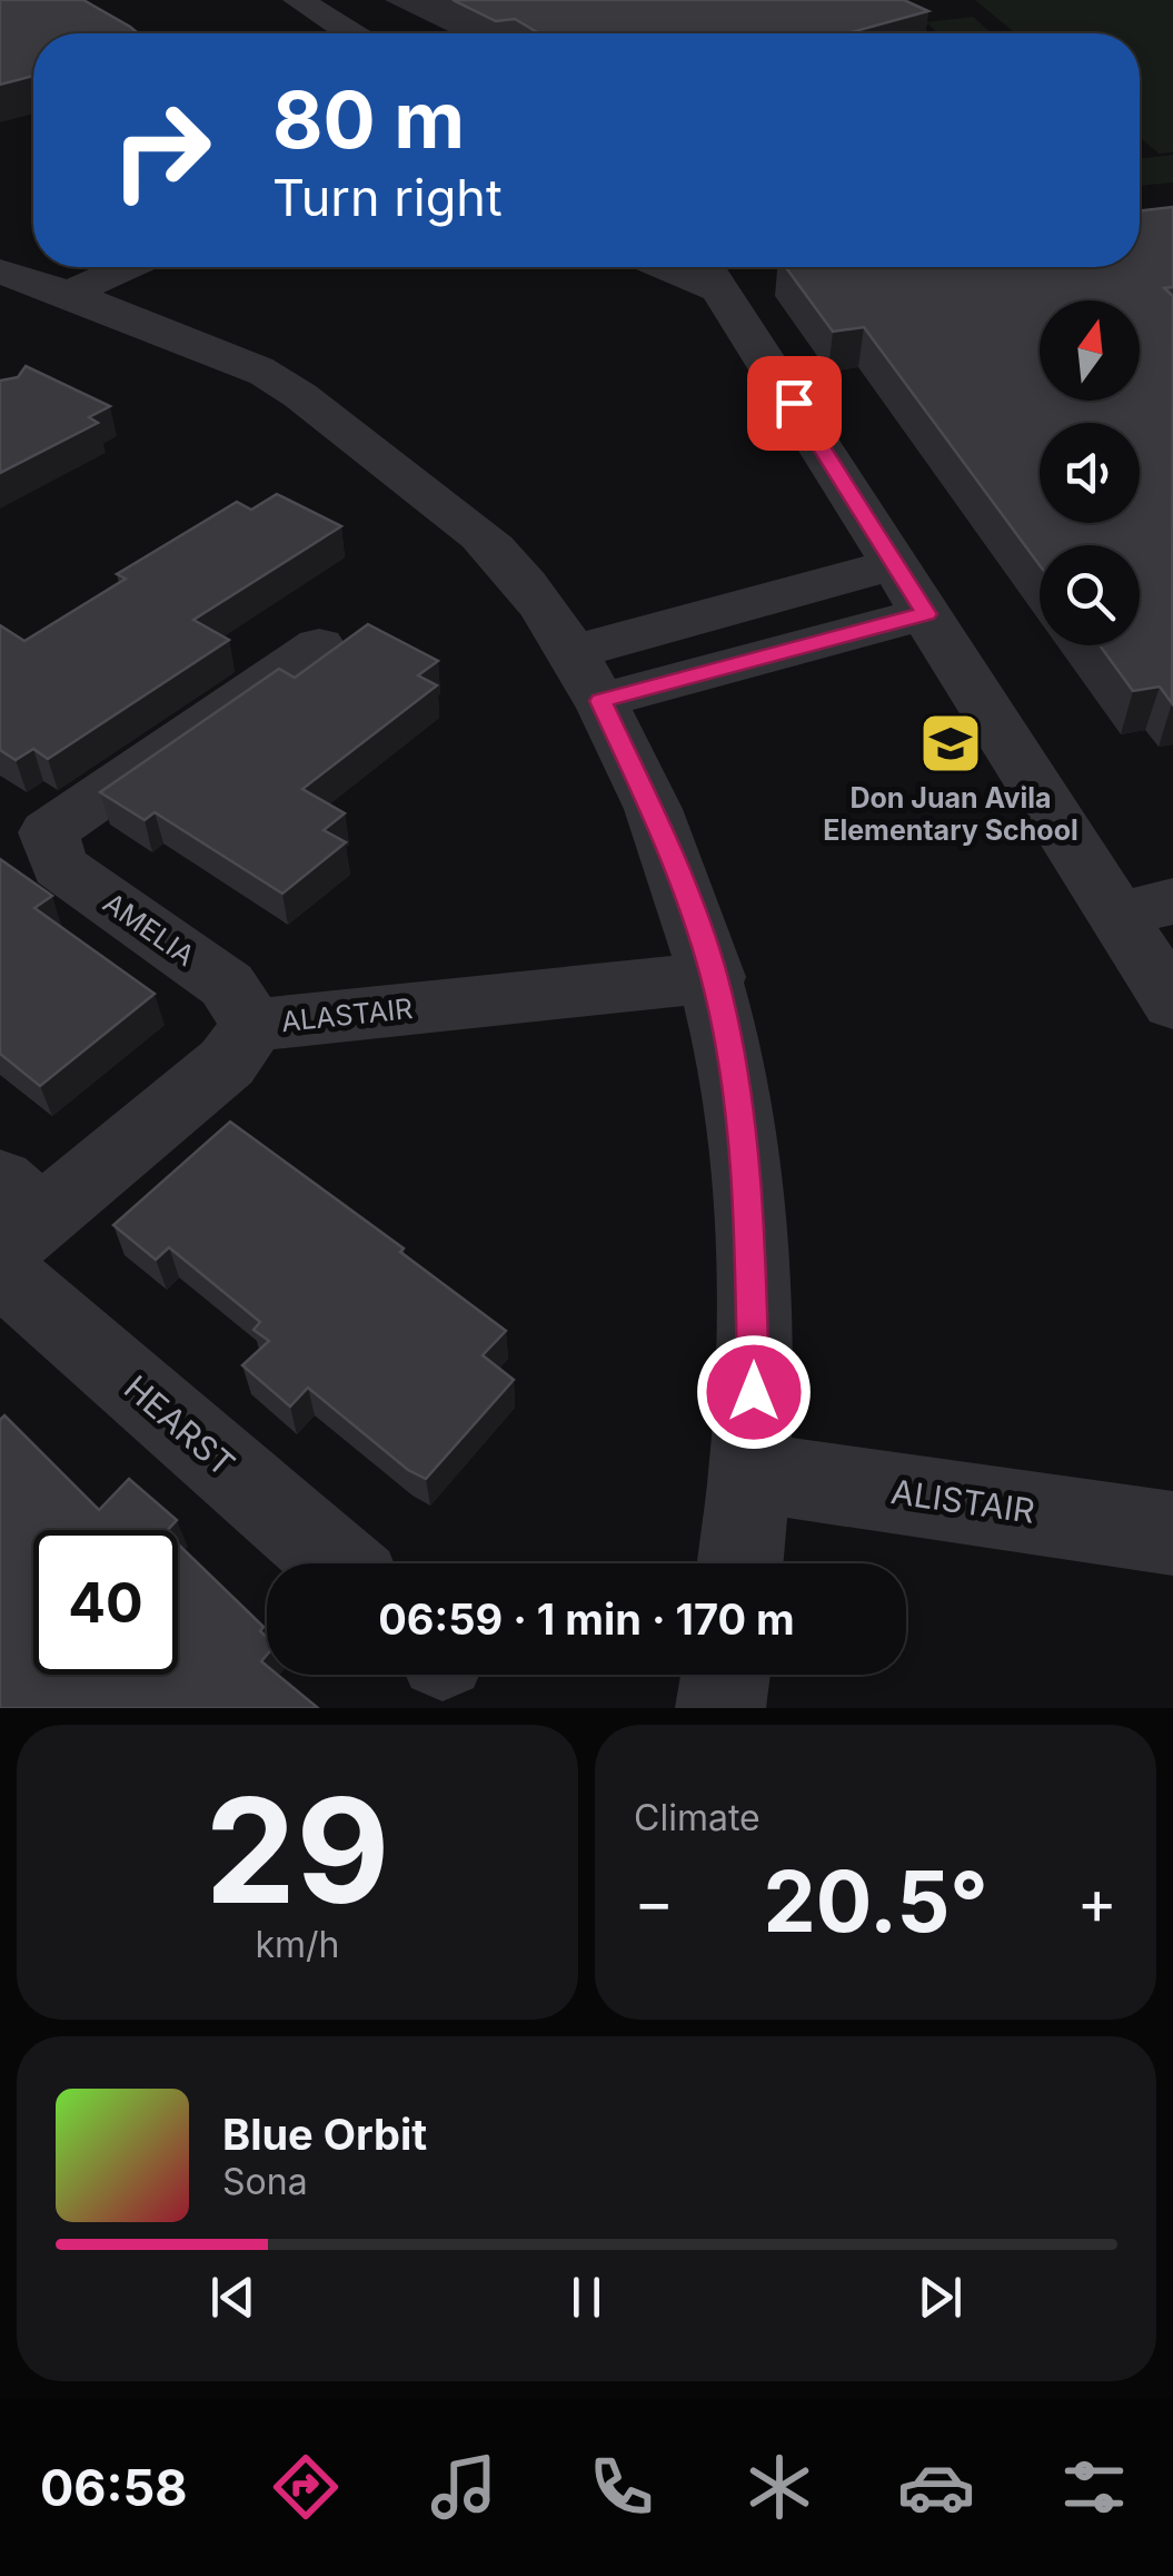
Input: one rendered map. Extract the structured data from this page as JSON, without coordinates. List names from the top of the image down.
{
  "streets": {
    "street": [
      "AMELIA",
      "ALASTAIR",
      "HEARST",
      "ALISTAIR"
    ]
  },
  "crossings": [
    ["AMELIA", "ALASTAIR"],
    ["ALASTAIR", "HEARST"]
  ],
  "places": {
    "school or university": ["Don Juan Avila Elementary School"]
  },
  "north": "top",
  "page": {
    "turn": ["80 m", "Turn right"],
    "limit": "40",
    "trip": "06:59 · 1 min · 170 m",
    "tile": [
      ["29", "km/h"],
      "Climate"
    ],
    "heat": ["−", "20.5°", "+"],
    "song": ["Blue Orbit", "Sona"],
    "tabs": "06:58"
  }
}
